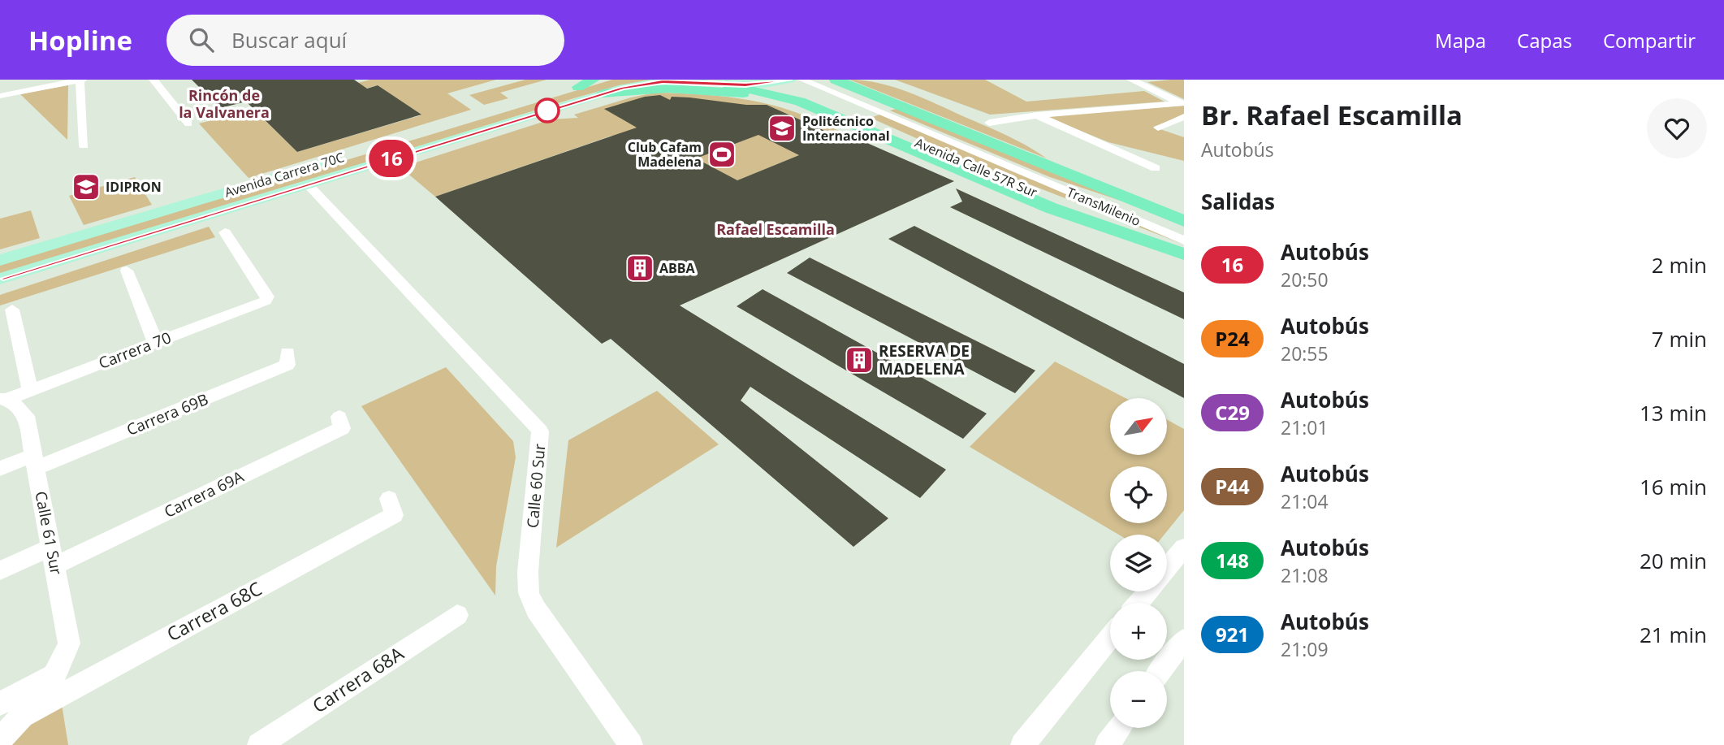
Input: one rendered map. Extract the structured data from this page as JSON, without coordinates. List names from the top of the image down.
{
  "streets": {
    "highway": ["Avenida Calle 57R Sur"],
    "main road": ["Avenida Carrera 70C"],
    "street": [
      "TransMilenio",
      "Carrera 70",
      "Carrera 69B",
      "Calle 60 Sur",
      "Carrera 69A",
      "Calle 61 Sur",
      "Carrera 68C",
      "Carrera 68A"
    ]
  },
  "crossings": [
    ["Avenida Calle 57R Sur", "TransMilenio"],
    ["Avenida Carrera 70C", "Calle 60 Sur"],
    ["Carrera 70", "Calle 61 Sur"],
    ["Carrera 69B", "Calle 61 Sur"],
    ["Carrera 69A", "Calle 61 Sur"],
    ["Calle 61 Sur", "Carrera 68C"]
  ],
  "districts": ["Rincón de la Valvanera", "Rafael Escamilla"],
  "places": {
    "school or university": ["Politécnico Internacional", "IDIPRON"],
    "sports": ["Club Cafam Madelena"],
    "building": ["ABBA", "RESERVA DE MADELENA"]
  },
  "lines": ["bus line 16"],
  "north": "top right",
  "page": {
    "header": "Hopline",
    "search": "Buscar aquí",
    "nav": ["Mapa", "Capas", "Compartir"],
    "on_map": "16",
    "heading": [
      ["Br. Rafael Escamilla", "Autobús"],
      "Salidas"
    ],
    "list": [
      {
        "mark": "16",
        "name": "Autobús",
        "note": "20:50",
        "value": "2 min"
      },
      {
        "mark": "P24",
        "name": "Autobús",
        "note": "20:55",
        "value": "7 min"
      },
      {
        "mark": "C29",
        "name": "Autobús",
        "note": "21:01",
        "value": "13 min"
      },
      {
        "mark": "P44",
        "name": "Autobús",
        "note": "21:04",
        "value": "16 min"
      },
      {
        "mark": "148",
        "name": "Autobús",
        "note": "21:08",
        "value": "20 min"
      },
      {
        "mark": "921",
        "name": "Autobús",
        "note": "21:09",
        "value": "21 min"
      }
    ],
    "map_buttons": ["+", "−"]
  }
}
